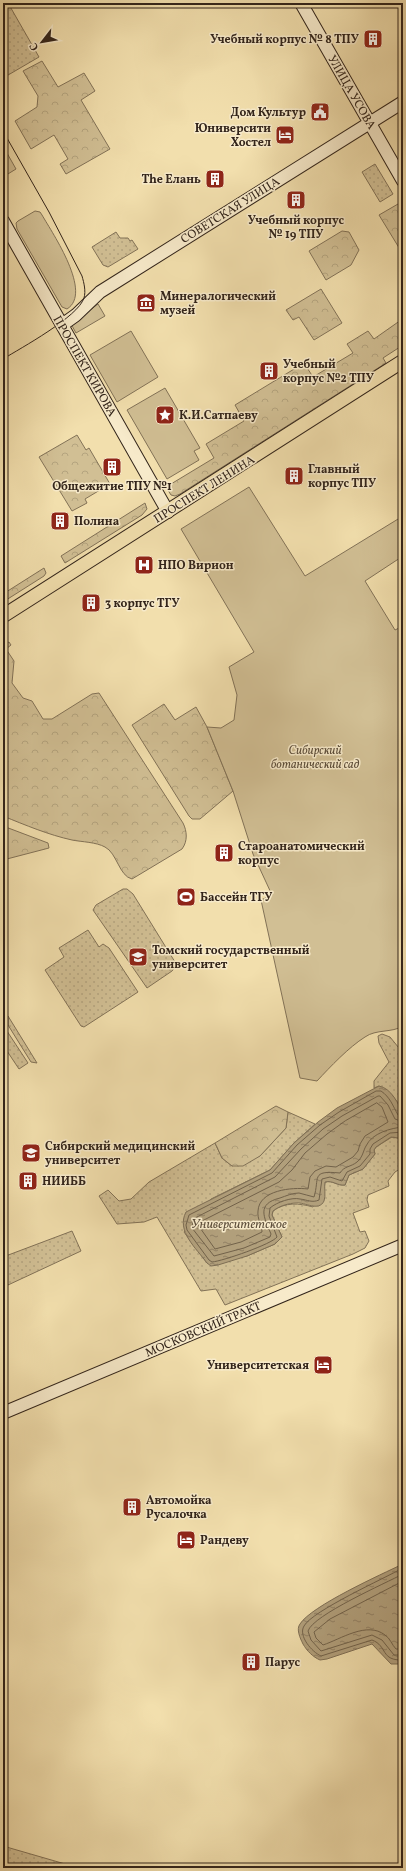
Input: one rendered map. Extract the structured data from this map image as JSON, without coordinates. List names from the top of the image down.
{
  "streets": {
    "main road": [
      "УЛИЦА УСОВА",
      "СОВЕТСКАЯ УЛИЦА",
      "ПРОСПЕКТ КИРОВА",
      "ПРОСПЕКТ ЛЕНИНА",
      "МОСКОВСКИЙ ТРАКТ"
    ]
  },
  "crossings": [
    ["УЛИЦА УСОВА", "СОВЕТСКАЯ УЛИЦА"],
    ["СОВЕТСКАЯ УЛИЦА", "ПРОСПЕКТ КИРОВА"],
    ["ПРОСПЕКТ КИРОВА", "ПРОСПЕКТ ЛЕНИНА"]
  ],
  "water": ["Университетское"],
  "parks": ["Сибирский ботанический сад"],
  "places": {
    "building": [
      "Учебный корпус № 8 ТПУ",
      "The Елань",
      "Учебный корпус № 19 ТПУ",
      "Учебный корпус №2 ТПУ",
      "Общежитие ТПУ №1",
      "Главный корпус ТПУ",
      "Полина",
      "3 корпус ТГУ",
      "Староанатомический корпус",
      "НИИББ",
      "Автомойка Русалочка",
      "Парус"
    ],
    "public building": ["Дом Культур"],
    "hotel": ["Юниверсити Хостел", "Университетская", "Рандеву"],
    "museum": ["Минералогический музей"],
    "place": ["К.И.Сатпаеву"],
    "hospital": ["НПО Вирион"],
    "sports": ["Бассейн ТГУ"],
    "school or university": ["Томский государственный университет", "Сибирский медицинский университет"]
  },
  "north": "bottom left"
}
